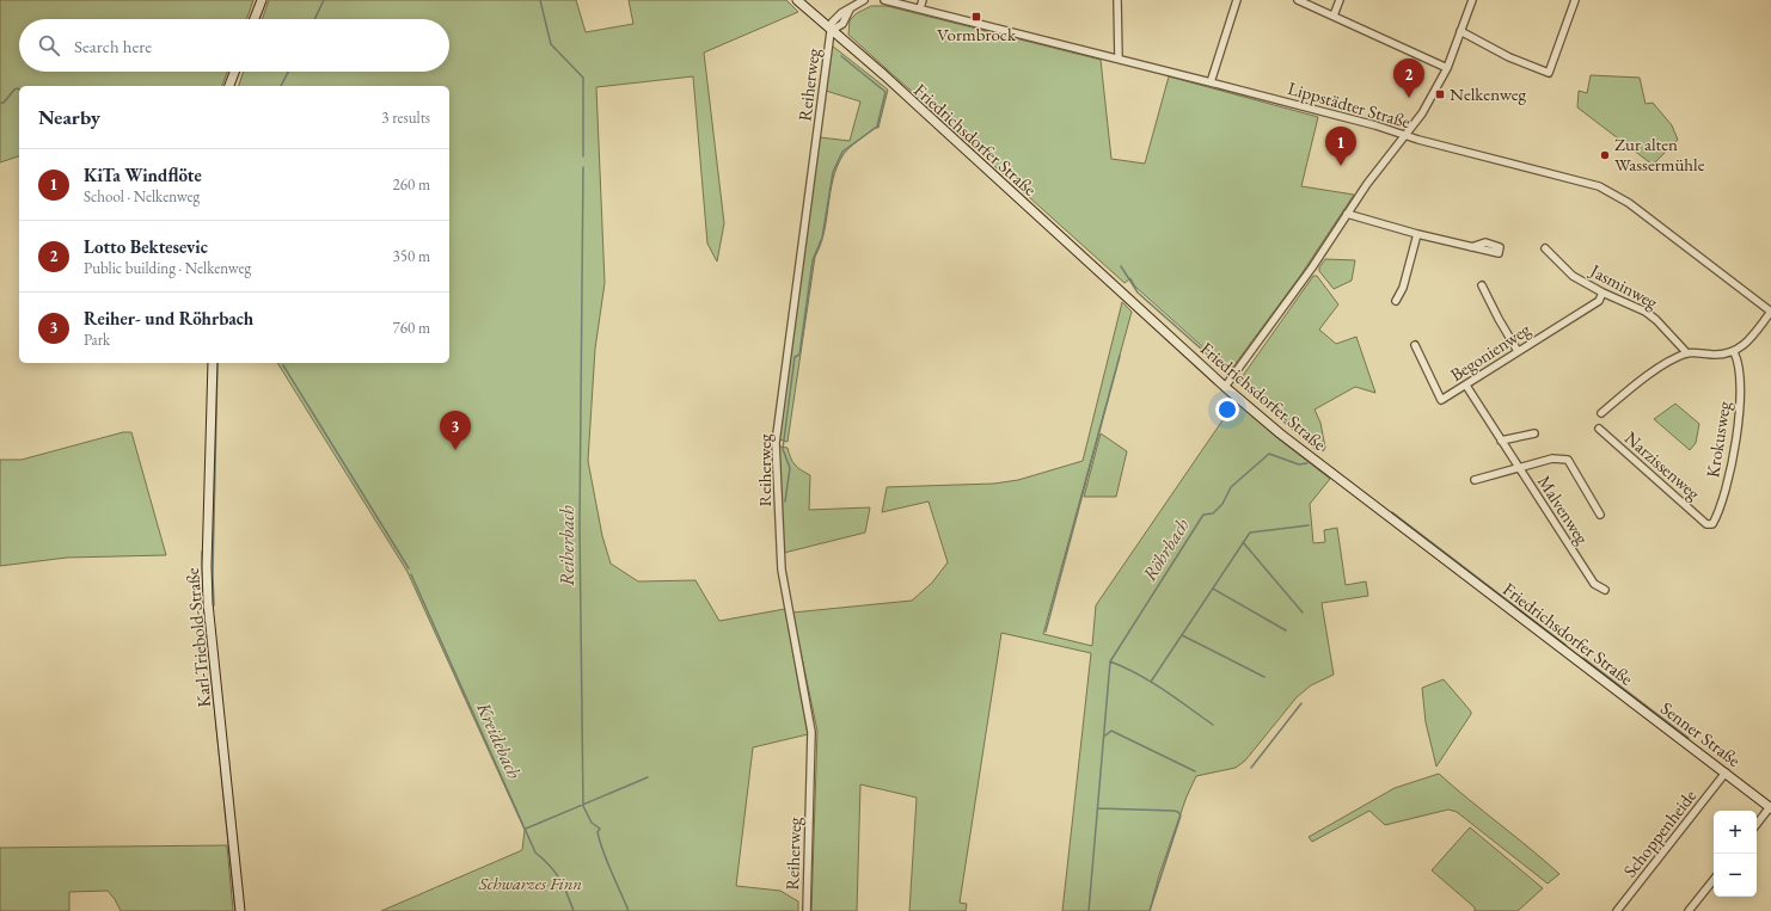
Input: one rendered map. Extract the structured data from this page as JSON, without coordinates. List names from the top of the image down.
{
  "streets": {
    "main road": ["Friedrichsdorfer Straße", "Karl-Triebold-Straße", "Senner Straße"],
    "street": [
      "Reiherweg",
      "Lippstädter Straße",
      "Jasminweg",
      "Begonienweg",
      "Krokusweg",
      "Narzissenweg",
      "Malvenweg",
      "Schoppenheide"
    ]
  },
  "crossings": [
    ["Reiherweg", "Friedrichsdorfer Straße"],
    ["Friedrichsdorfer Straße", "Senner Straße"],
    ["Jasminweg", "Begonienweg"],
    ["Begonienweg", "Malvenweg"],
    ["Krokusweg", "Narzissenweg"],
    ["Senner Straße", "Schoppenheide"]
  ],
  "water": ["Reiherbach", "Röhrbach", "Kreidebach"],
  "parks": ["Schwarzes Finn"],
  "places": {
    "transit": ["Vormbrock", "Nelkenweg"],
    "other": ["Zur alten Wassermühle"]
  },
  "page": {
    "search": "Search here",
    "pins": ["2", "1", "3"],
    "heading": ["Nearby", "3 results"],
    "list": [
      {
        "mark": "1",
        "name": "KiTa Windflöte",
        "note": "School · Nelkenweg",
        "value": "260 m"
      },
      {
        "mark": "2",
        "name": "Lotto Bektesevic",
        "note": "Public building · Nelkenweg",
        "value": "350 m"
      },
      {
        "mark": "3",
        "name": "Reiher- und Röhrbach",
        "note": "Park",
        "value": "760 m"
      }
    ],
    "map_buttons": ["+", "−"]
  }
}
